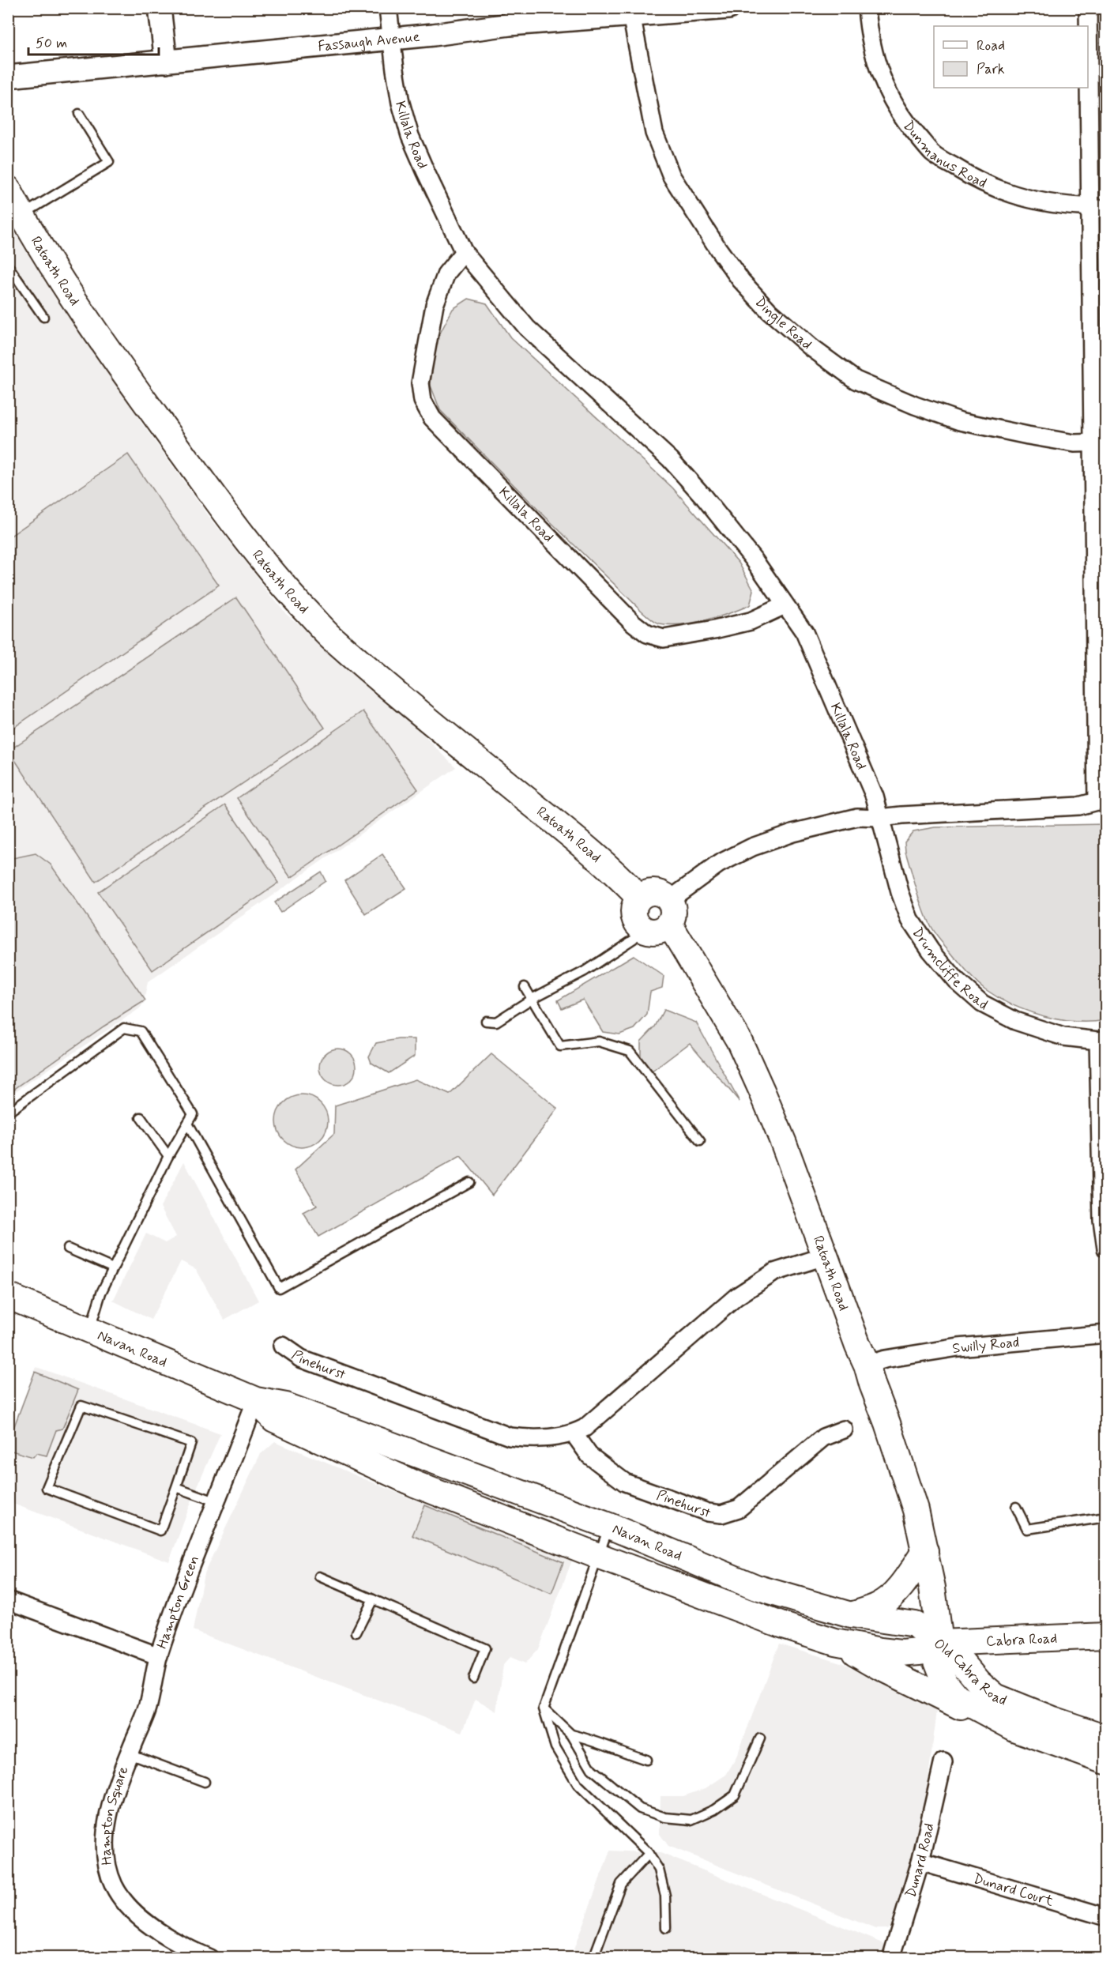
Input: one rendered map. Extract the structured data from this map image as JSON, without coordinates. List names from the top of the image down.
{
  "streets": {
    "main road": [
      "Ratoath Road",
      "Navan Road",
      "Cabra Road",
      "Old Cabra Road"
    ],
    "street": [
      "Fassaugh Avenue",
      "Killala Road",
      "Dunmanus Road",
      "Dingle Road",
      "Drumcliffe Road",
      "Swilly Road",
      "Pinehurst",
      "Hampton Green",
      "Hampton Square",
      "Dunard Road",
      "Dunard Court"
    ]
  },
  "crossings": [
    ["Fassaugh Avenue", "Killala Road"],
    ["Fassaugh Avenue", "Dingle Road"],
    ["Killala Road", "Drumcliffe Road"],
    ["Ratoath Road", "Swilly Road"],
    ["Ratoath Road", "Navan Road"],
    ["Ratoath Road", "Pinehurst"],
    ["Ratoath Road", "Cabra Road"],
    ["Ratoath Road", "Old Cabra Road"],
    ["Navan Road", "Hampton Green"],
    ["Navan Road", "Cabra Road"],
    ["Navan Road", "Old Cabra Road"],
    ["Hampton Green", "Hampton Square"],
    ["Cabra Road", "Old Cabra Road"],
    ["Dunard Road", "Dunard Court"]
  ],
  "legend": ["Road", "Park"],
  "scale_bar": "50 m"
}
